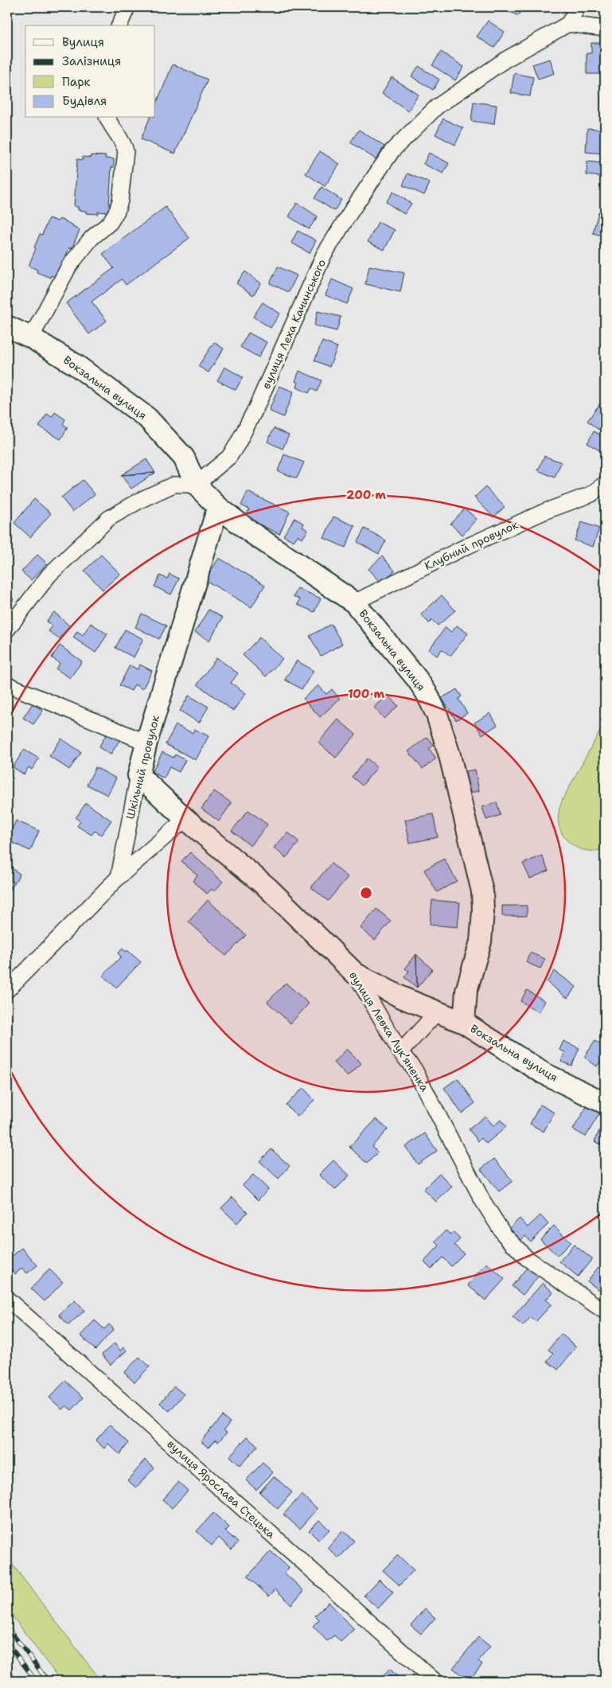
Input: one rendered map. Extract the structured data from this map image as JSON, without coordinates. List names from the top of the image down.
{
  "streets": {
    "street": [
      "вулиця Леха Качинського",
      "Вокзальна вулиця",
      "Клубний провулок",
      "Шкільний провулок",
      "вулиця Левка Лукʼяненка",
      "вулиця Ярослава Стецька"
    ]
  },
  "crossings": [
    ["вулиця Леха Качинського", "Вокзальна вулиця"],
    ["Вокзальна вулиця", "Клубний провулок"],
    ["Вокзальна вулиця", "Шкільний провулок"],
    ["Шкільний провулок", "вулиця Левка Лукʼяненка"]
  ],
  "legend": [
    "Вулиця",
    "Залізниця",
    "Парк",
    "Будівля"
  ],
  "rings": ["200 m", "100 m"]
}
